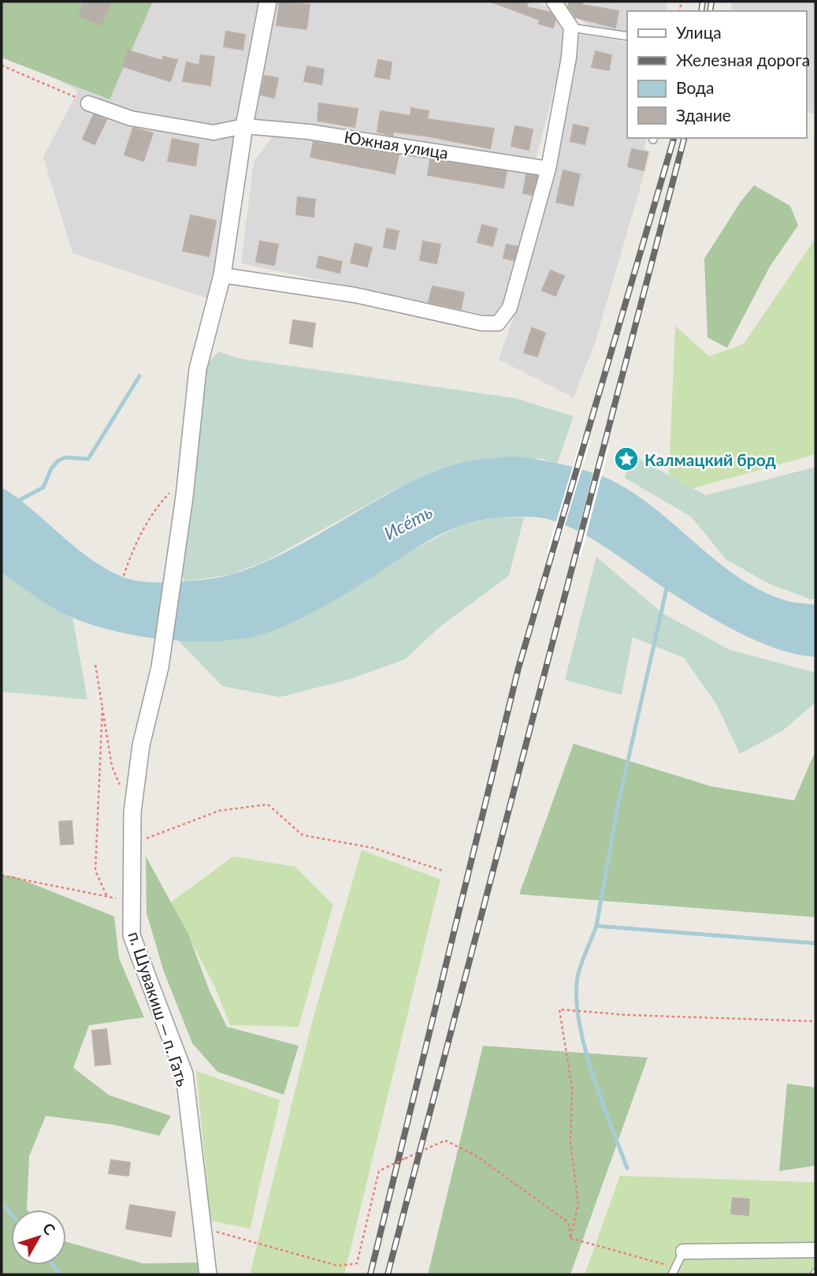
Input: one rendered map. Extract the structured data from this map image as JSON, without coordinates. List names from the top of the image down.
{
  "streets": {
    "street": ["Южная улица", "п. Шувакиш — п. Гать"]
  },
  "crossings": [
    ["Южная улица", "п. Шувакиш — п. Гать"]
  ],
  "water": ["Исе́ть"],
  "places": {
    "place": ["Калмацкий брод"]
  },
  "legend": [
    "Улица",
    "Железная дорога",
    "Вода",
    "Здание"
  ],
  "north": "top right"
}
